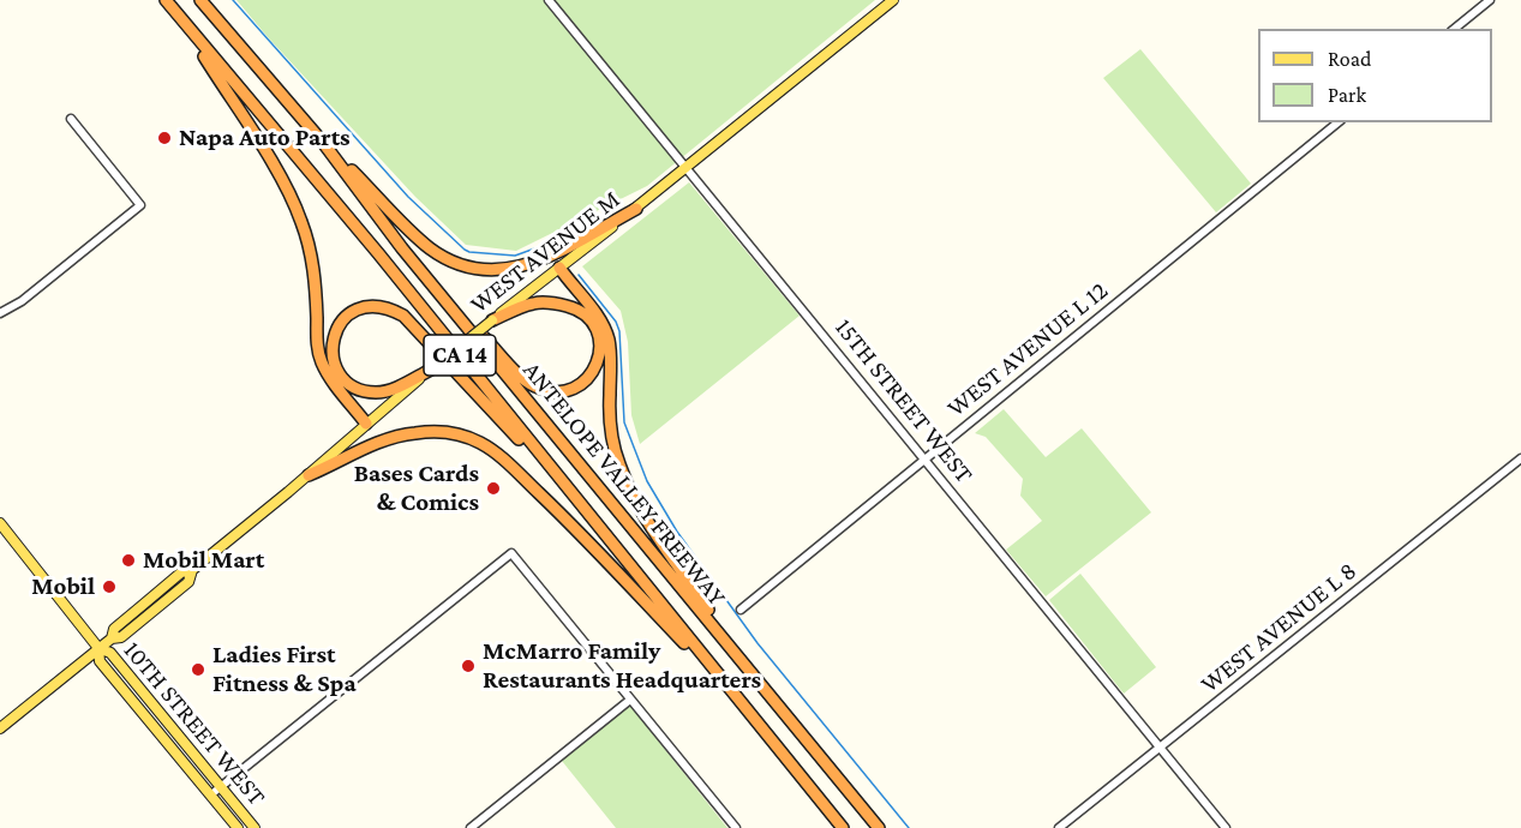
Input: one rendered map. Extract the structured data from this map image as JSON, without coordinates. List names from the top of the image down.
{
  "streets": {
    "highway": ["CA 14", "ANTELOPE VALLEY FREEWAY"],
    "main road": ["WEST AVENUE M", "10TH STREET WEST"],
    "street": ["WEST AVENUE L 12", "15TH STREET WEST", "WEST AVENUE L 8"]
  },
  "crossings": [
    ["WEST AVENUE M", "15TH STREET WEST"],
    ["WEST AVENUE M", "10TH STREET WEST"],
    ["WEST AVENUE L 12", "15TH STREET WEST"],
    ["15TH STREET WEST", "WEST AVENUE L 8"]
  ],
  "places": [
    "Napa Auto Parts",
    "Bases Cards & Comics",
    "Mobil Mart",
    "Mobil",
    "McMarro Family Restaurants Headquarters",
    "Ladies First Fitness & Spa"
  ],
  "legend": ["Road", "Park"]
}
